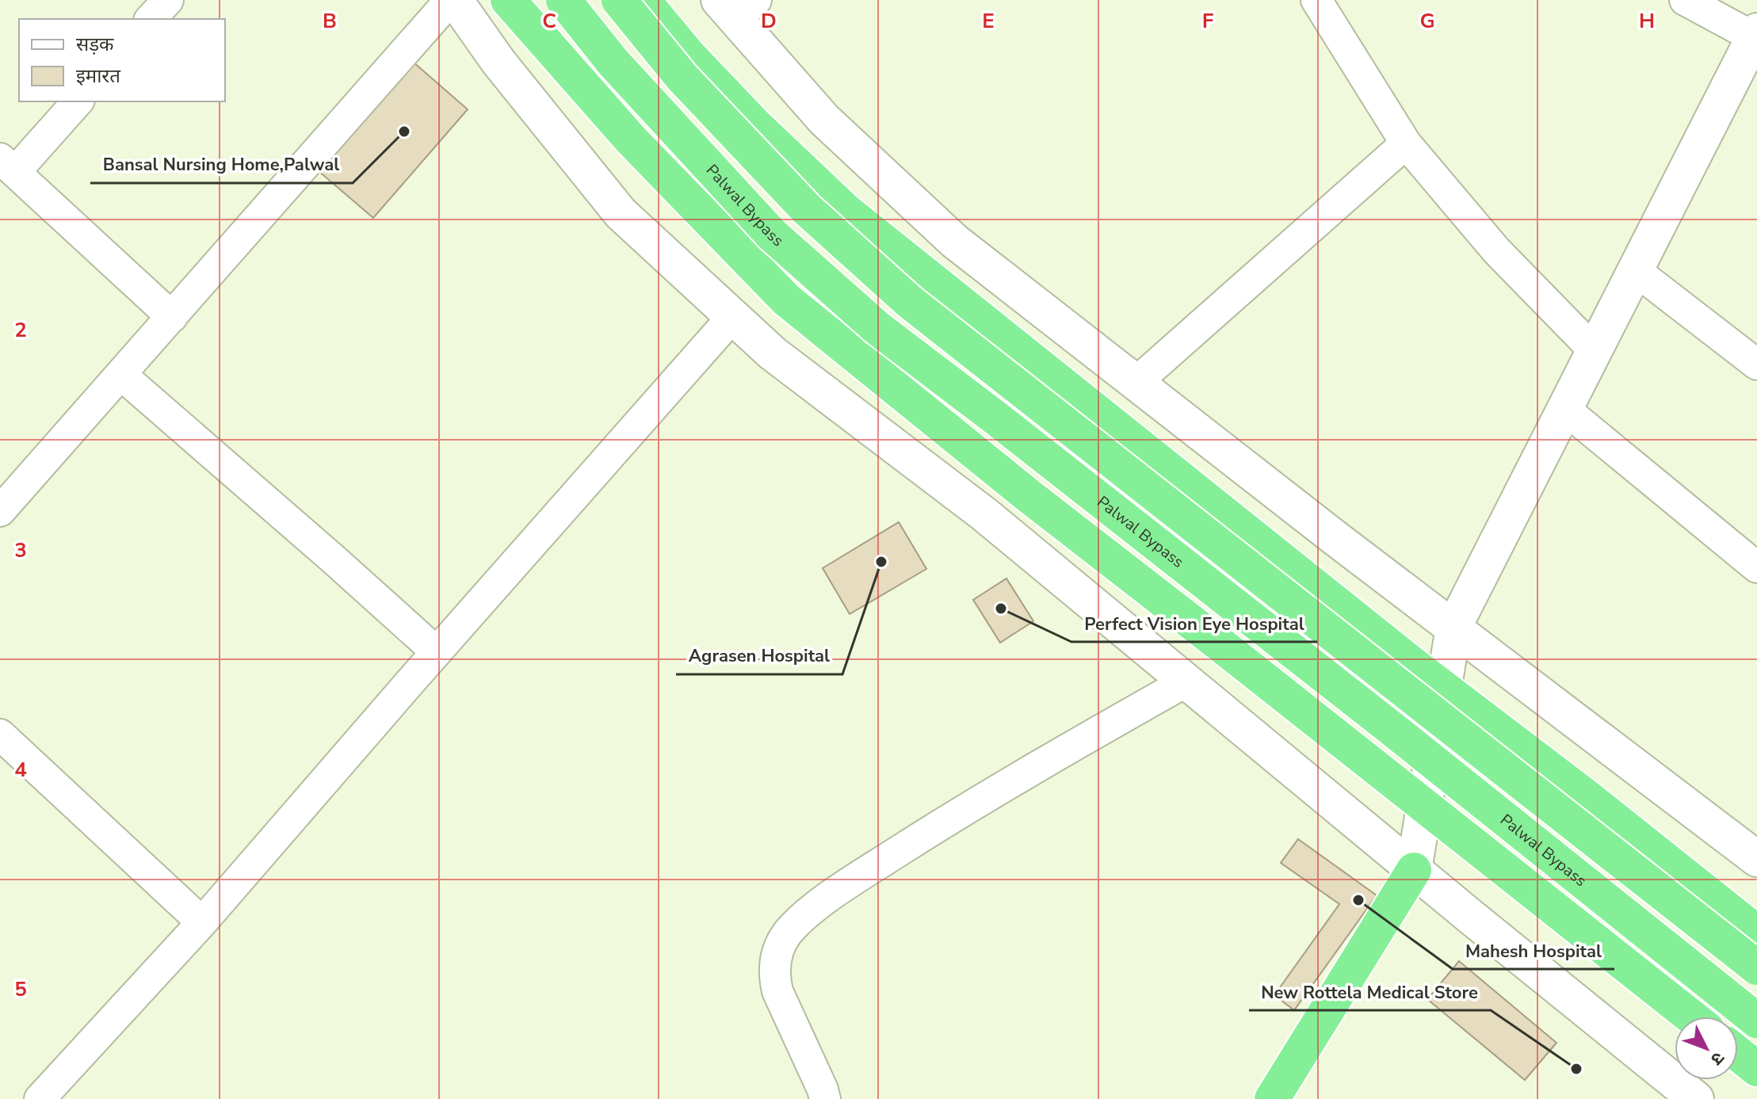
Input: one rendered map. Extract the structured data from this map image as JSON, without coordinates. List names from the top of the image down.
{
  "streets": {
    "highway": ["Palwal Bypass"]
  },
  "places": [
    "Bansal Nursing Home,Palwal",
    "Agrasen Hospital",
    "Perfect Vision Eye Hospital",
    "Mahesh Hospital",
    "New Rottela Medical Store"
  ],
  "legend": ["सड़क", "इमारत"],
  "north": "bottom right",
  "grid": {
    "columns": [
      "B",
      "C",
      "D",
      "E",
      "F",
      "G",
      "H"
    ],
    "rows": [
      "2",
      "3",
      "4",
      "5"
    ]
  }
}
